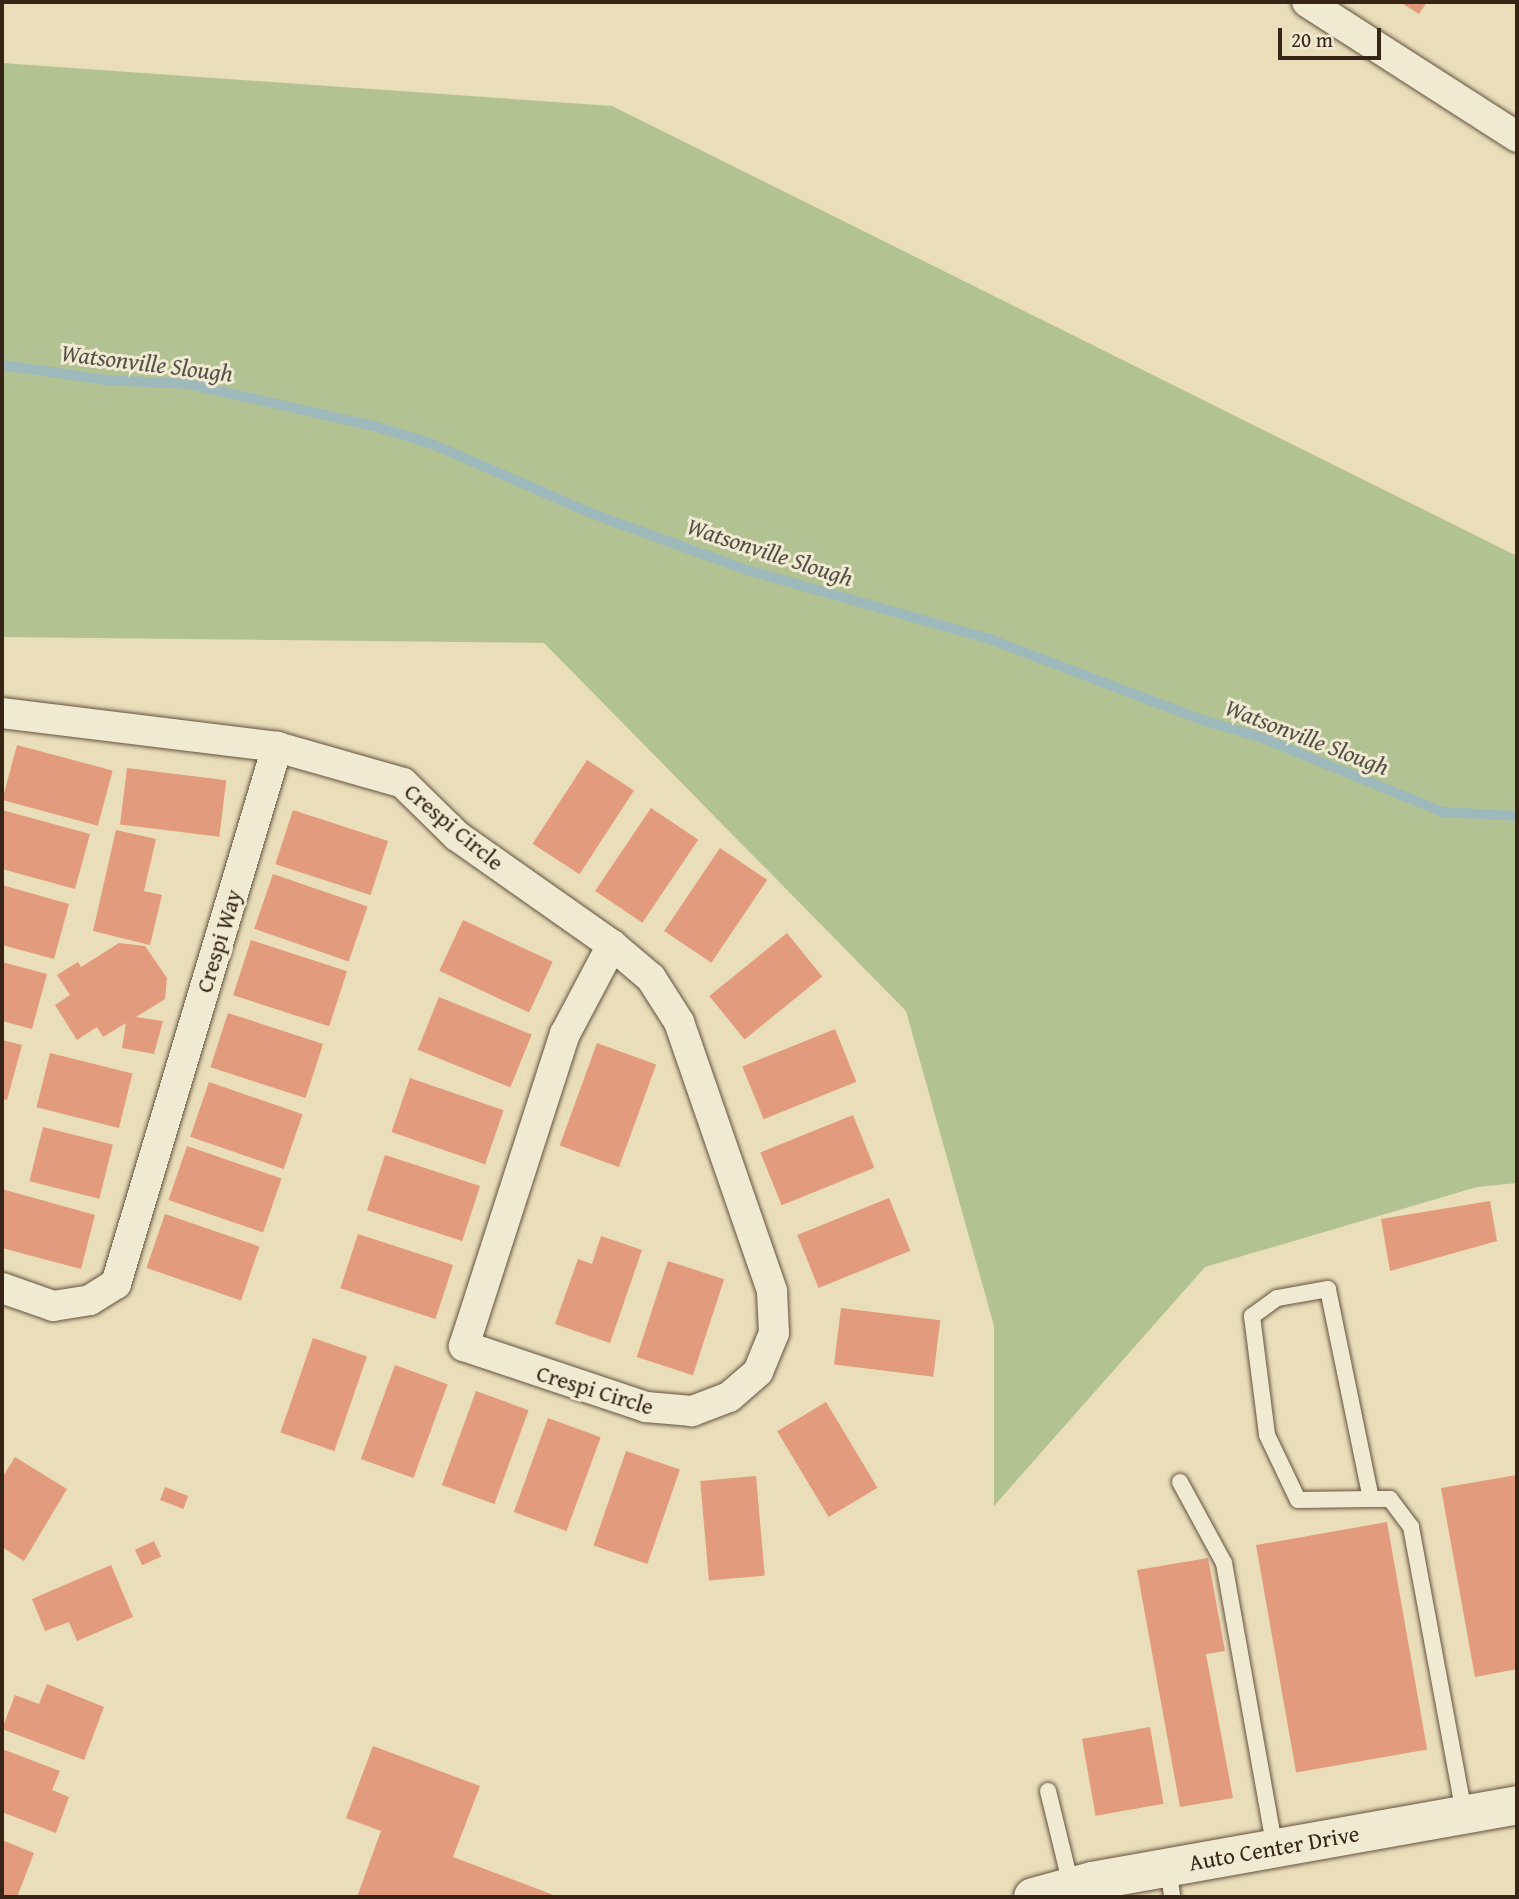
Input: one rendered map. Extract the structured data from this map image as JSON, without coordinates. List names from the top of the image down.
{
  "streets": {
    "street": ["Crespi Circle", "Crespi Way", "Auto Center Drive"]
  },
  "crossings": [
    ["Crespi Circle", "Crespi Way"]
  ],
  "water": ["Watsonville Slough"],
  "scale_bar": "20 m"
}
